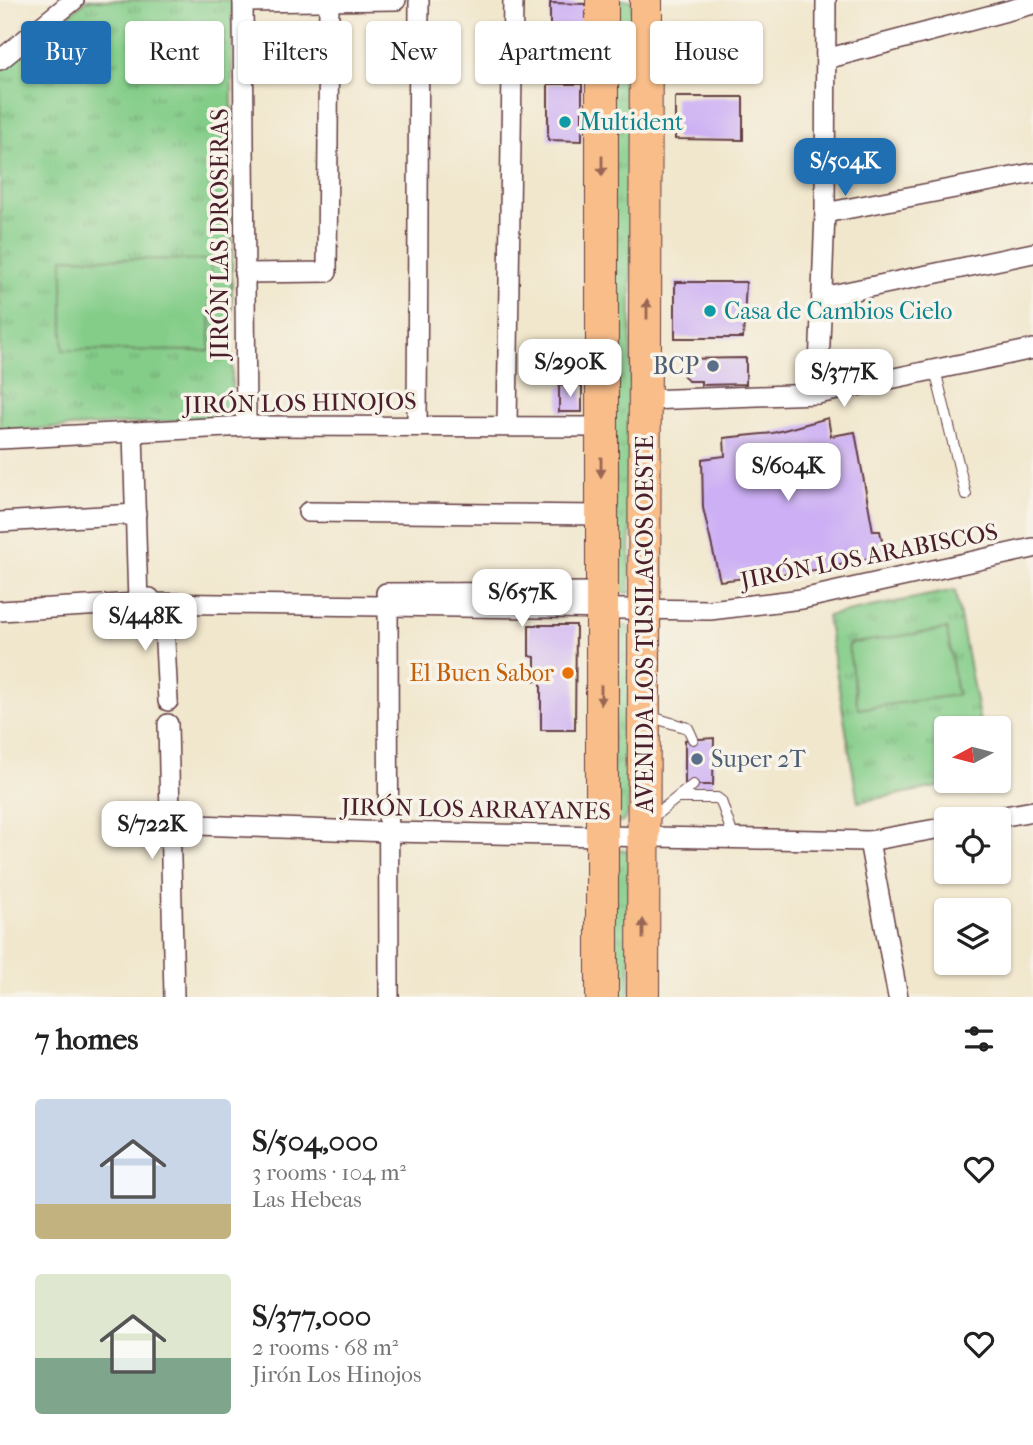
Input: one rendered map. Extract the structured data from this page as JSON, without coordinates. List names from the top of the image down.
{
  "streets": {
    "main road": ["AVENIDA LOS TUSILAGOS OESTE"],
    "street": [
      "JIRÓN LAS DROSERAS",
      "JIRÓN LOS HINOJOS",
      "JIRÓN LOS ARABISCOS",
      "JIRÓN LOS ARRAYANES"
    ]
  },
  "crossings": [
    ["JIRÓN LAS DROSERAS", "JIRÓN LOS HINOJOS"],
    ["JIRÓN LOS HINOJOS", "AVENIDA LOS TUSILAGOS OESTE"],
    ["JIRÓN LOS ARABISCOS", "AVENIDA LOS TUSILAGOS OESTE"],
    ["AVENIDA LOS TUSILAGOS OESTE", "JIRÓN LOS ARRAYANES"]
  ],
  "places": [
    "Multident",
    "Casa de Cambios Cielo",
    "BCP",
    "El Buen Sabor",
    "Super 2T"
  ],
  "north": "left",
  "page": {
    "chip": [
      "Buy",
      "Rent",
      "Filters",
      "New",
      "Apartment",
      "House"
    ],
    "price": [
      "S/504K",
      "S/290K",
      "S/377K",
      "S/604K",
      "S/657K",
      "S/448K",
      "S/722K"
    ],
    "heading": "7 homes",
    "list": [
      {
        "name": "S/504,000",
        "note": "3 rooms · 104 m² · Las Hebeas"
      },
      {
        "name": "S/377,000",
        "note": "2 rooms · 68 m² · Jirón Los Hinojos"
      }
    ]
  }
}
